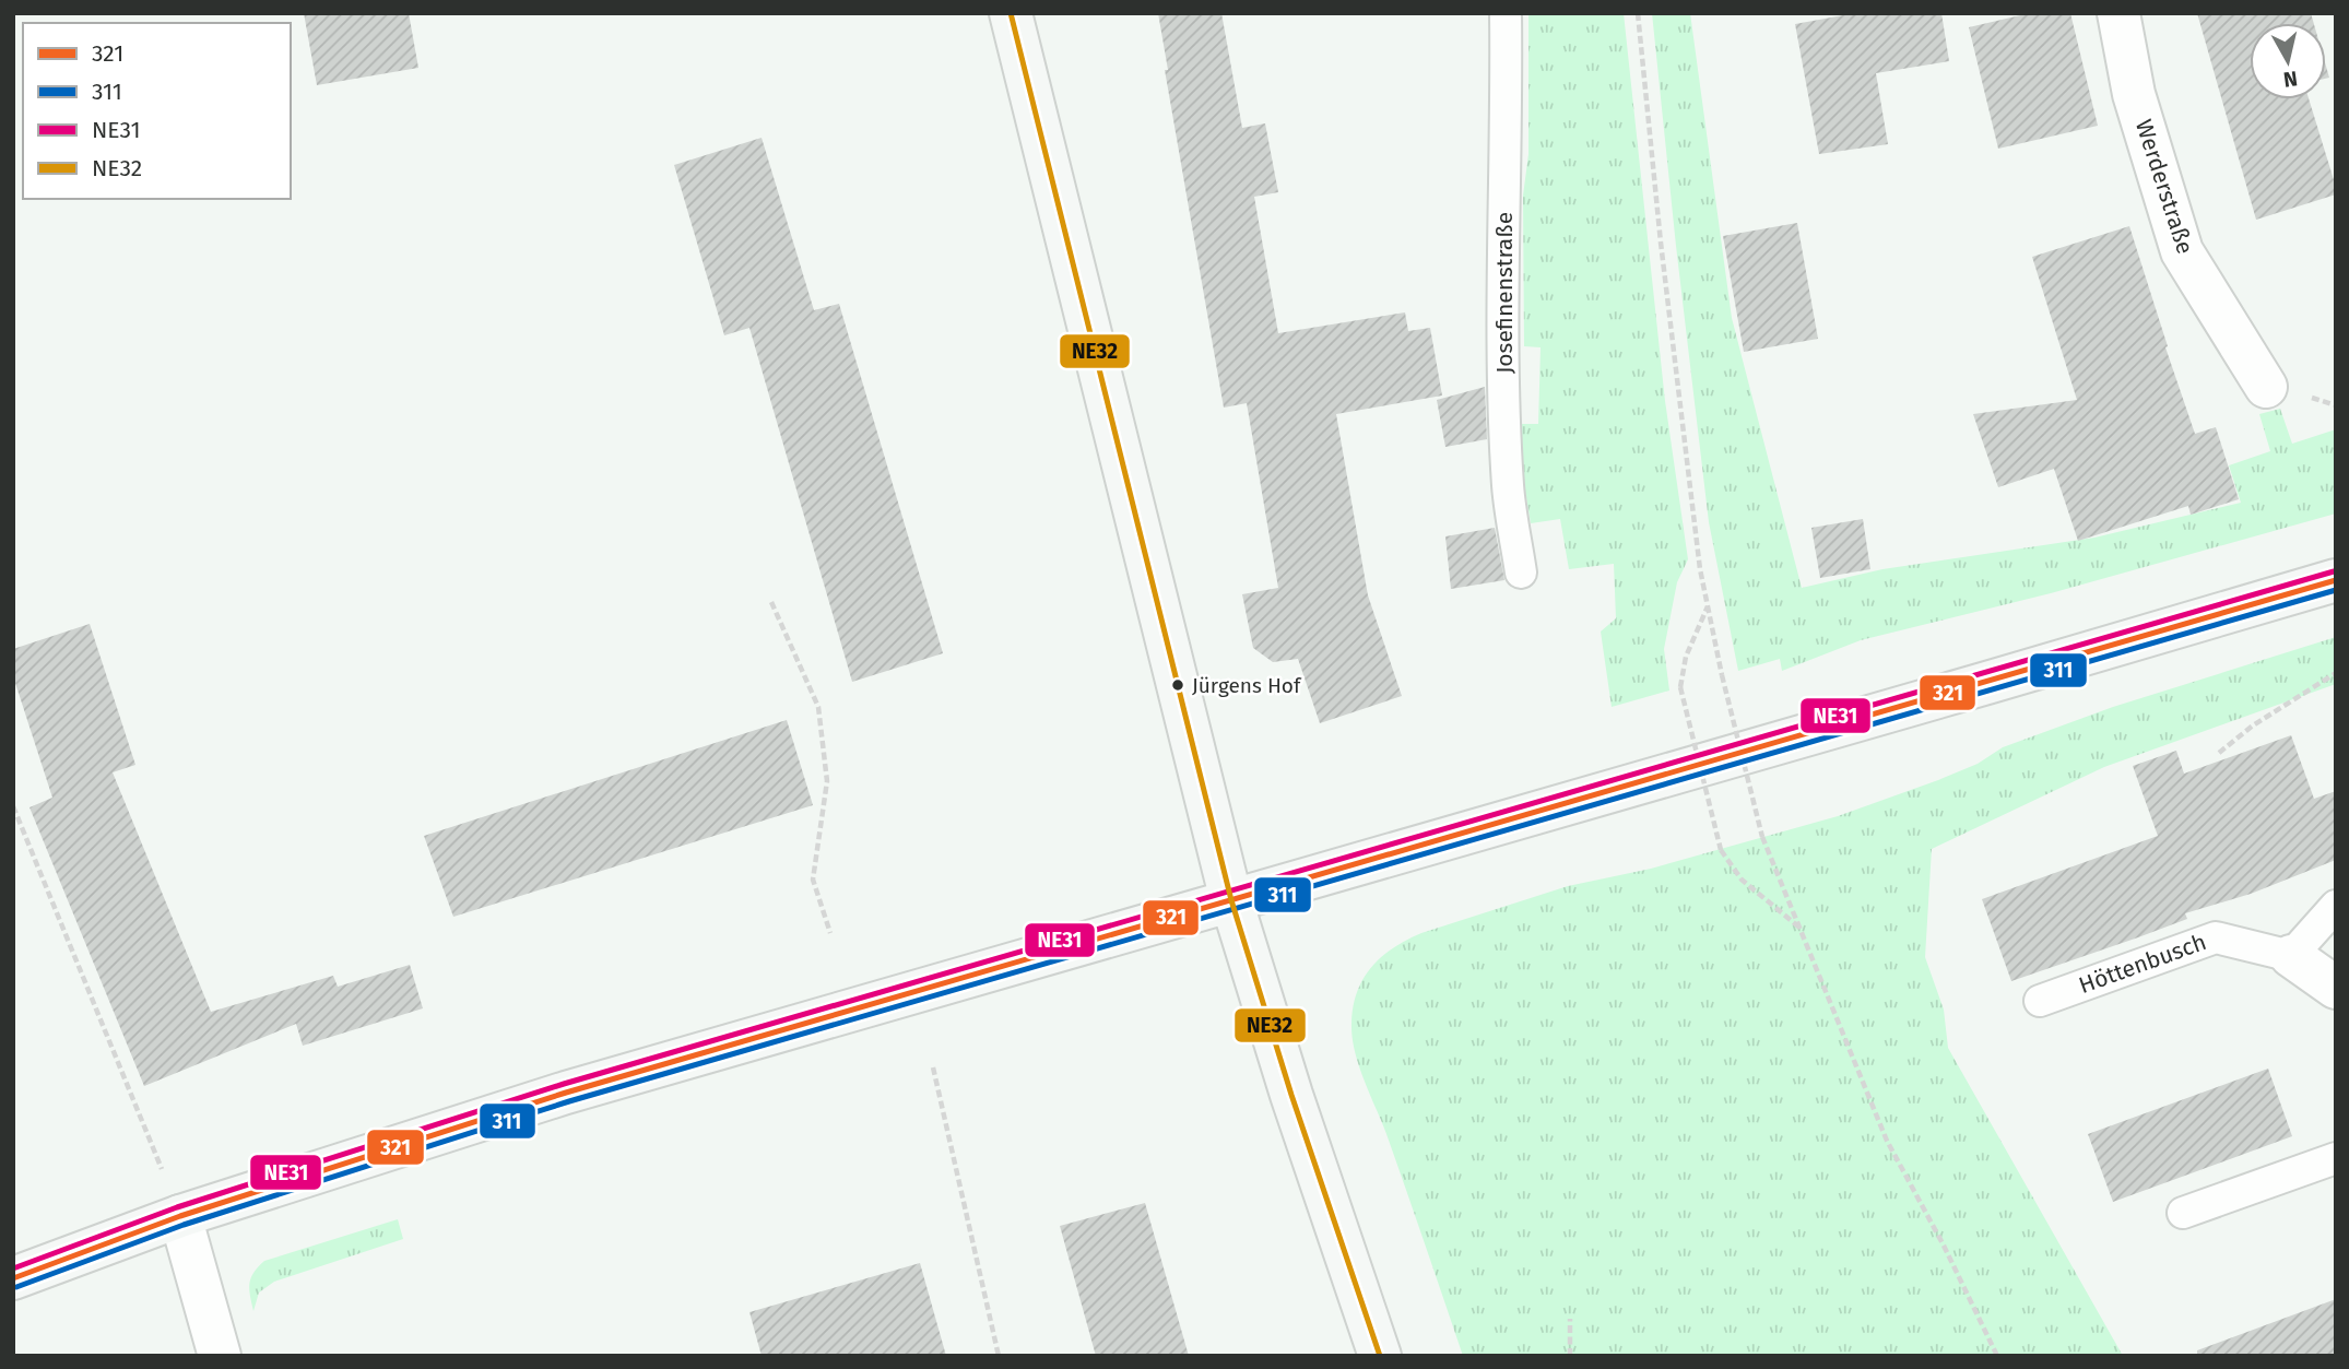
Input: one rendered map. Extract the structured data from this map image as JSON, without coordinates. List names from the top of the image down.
{
  "streets": {
    "street": ["Werderstraße", "Höttenbusch"],
    "lane": ["Josefinenstraße"]
  },
  "places": ["Jürgens Hof"],
  "lines": [
    "transit line NE32",
    "transit line NE31",
    "transit line 321",
    "transit line 311"
  ],
  "legend": [
    "321",
    "311",
    "NE31",
    "NE32"
  ],
  "north": "bottom"
}
